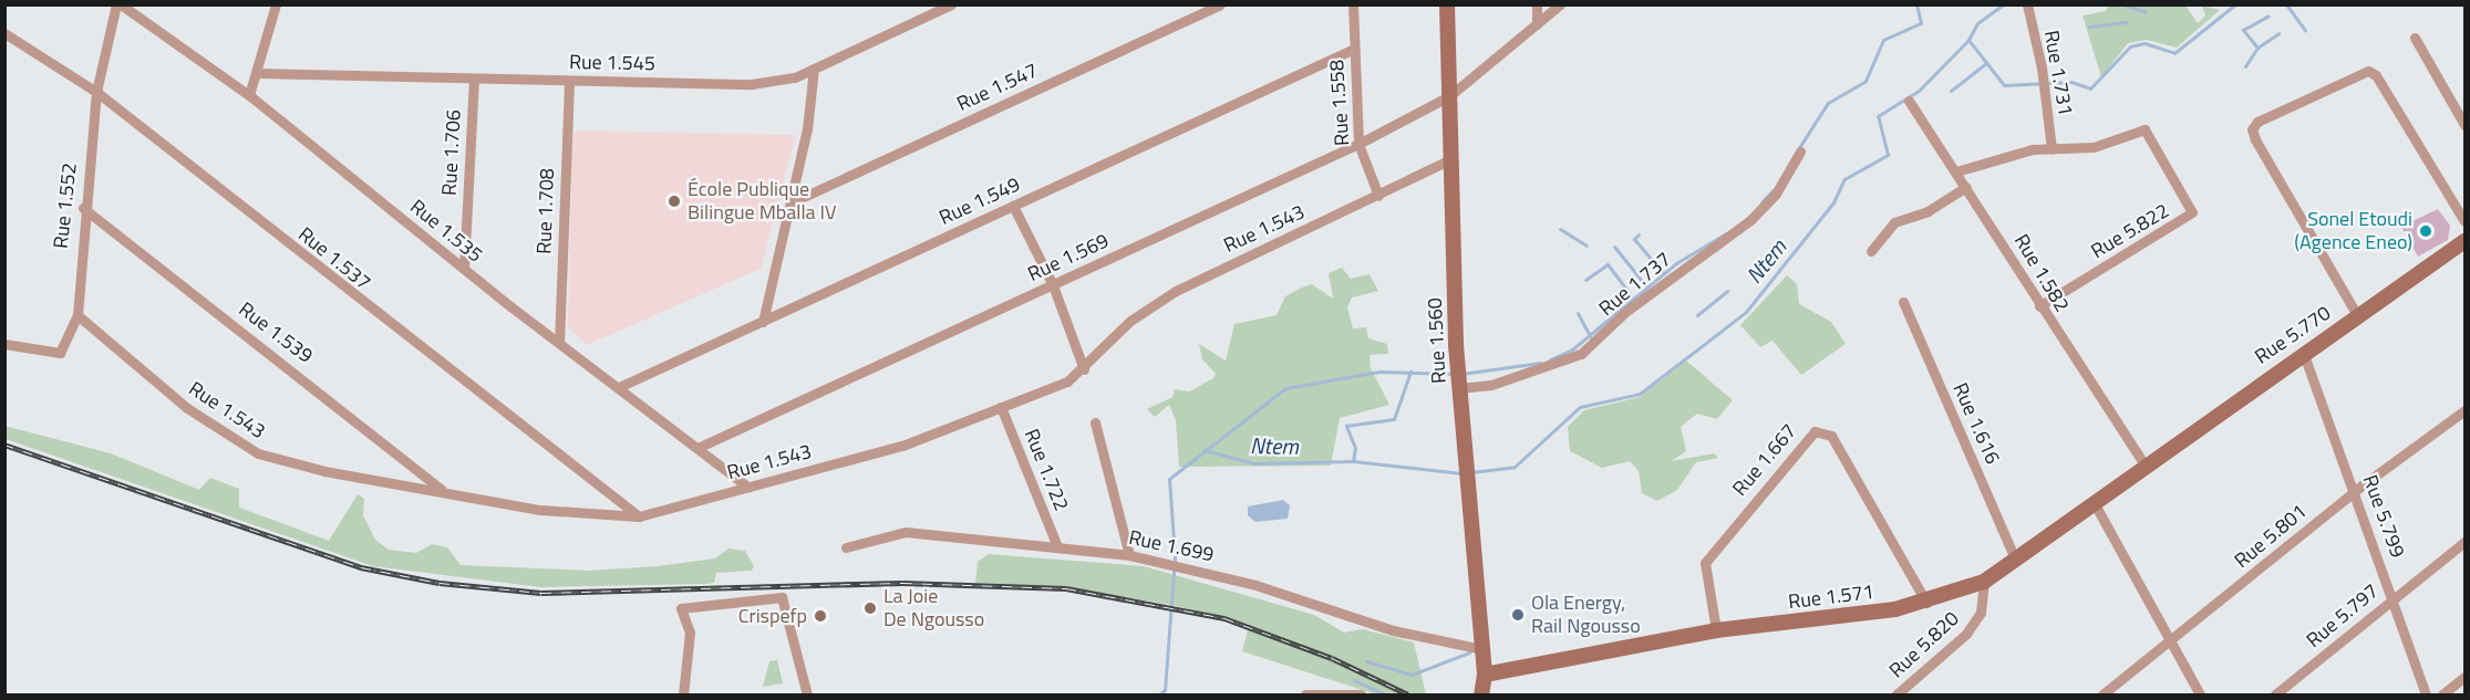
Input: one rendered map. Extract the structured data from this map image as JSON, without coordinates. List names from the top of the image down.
{
  "streets": {
    "main road": ["Rue 5.770", "Rue 1.560", "Rue 1.571"],
    "street": [
      "Rue 1.545",
      "Rue 1.731",
      "Rue 1.547",
      "Rue 1.558",
      "Rue 1.706",
      "Rue 1.549",
      "Rue 1.552",
      "Rue 1.708",
      "Rue 1.543",
      "Rue 1.535",
      "Rue 5.822",
      "Rue 1.569",
      "Rue 1.537",
      "Rue 1.582",
      "Rue 1.737",
      "Rue 1.539",
      "Rue 1.616",
      "Rue 1.667",
      "Rue 1.722",
      "Rue 5.799",
      "Rue 5.801",
      "Rue 1.699",
      "Rue 5.797",
      "Rue 5.820"
    ]
  },
  "crossings": [
    ["Rue 1.545", "Rue 1.706"],
    ["Rue 1.545", "Rue 1.708"],
    ["Rue 1.731", "Rue 5.822"],
    ["Rue 1.558", "Rue 1.549"],
    ["Rue 1.558", "Rue 1.543"],
    ["Rue 1.558", "Rue 1.569"],
    ["Rue 1.706", "Rue 1.535"],
    ["Rue 1.549", "Rue 1.535"],
    ["Rue 1.552", "Rue 1.543"],
    ["Rue 1.552", "Rue 1.535"],
    ["Rue 1.552", "Rue 1.537"],
    ["Rue 1.552", "Rue 1.539"],
    ["Rue 1.708", "Rue 1.535"],
    ["Rue 1.543", "Rue 1.535"],
    ["Rue 1.543", "Rue 1.537"],
    ["Rue 1.543", "Rue 1.539"],
    ["Rue 1.543", "Rue 1.560"],
    ["Rue 1.543", "Rue 1.722"],
    ["Rue 1.535", "Rue 1.569"],
    ["Rue 5.822", "Rue 1.582"],
    ["Rue 1.569", "Rue 1.560"],
    ["Rue 1.582", "Rue 5.770"],
    ["Rue 1.582", "Rue 1.571"],
    ["Rue 1.737", "Rue 1.560"],
    ["Rue 5.770", "Rue 5.799"],
    ["Rue 5.770", "Rue 1.571"],
    ["Rue 1.560", "Rue 1.699"],
    ["Rue 1.560", "Rue 1.571"],
    ["Rue 1.616", "Rue 1.571"],
    ["Rue 1.667", "Rue 1.571"],
    ["Rue 1.722", "Rue 1.699"],
    ["Rue 5.799", "Rue 5.801"],
    ["Rue 5.799", "Rue 5.797"],
    ["Rue 1.571", "Rue 5.820"]
  ],
  "water": ["Ntem"],
  "places": [
    "École Publique Bilingue Mballa IV",
    "Sonel Etoudi (Agence Eneo)",
    "La Joie De Ngousso",
    "Ola Energy, Rail Ngousso",
    "Crispefp"
  ]
}
